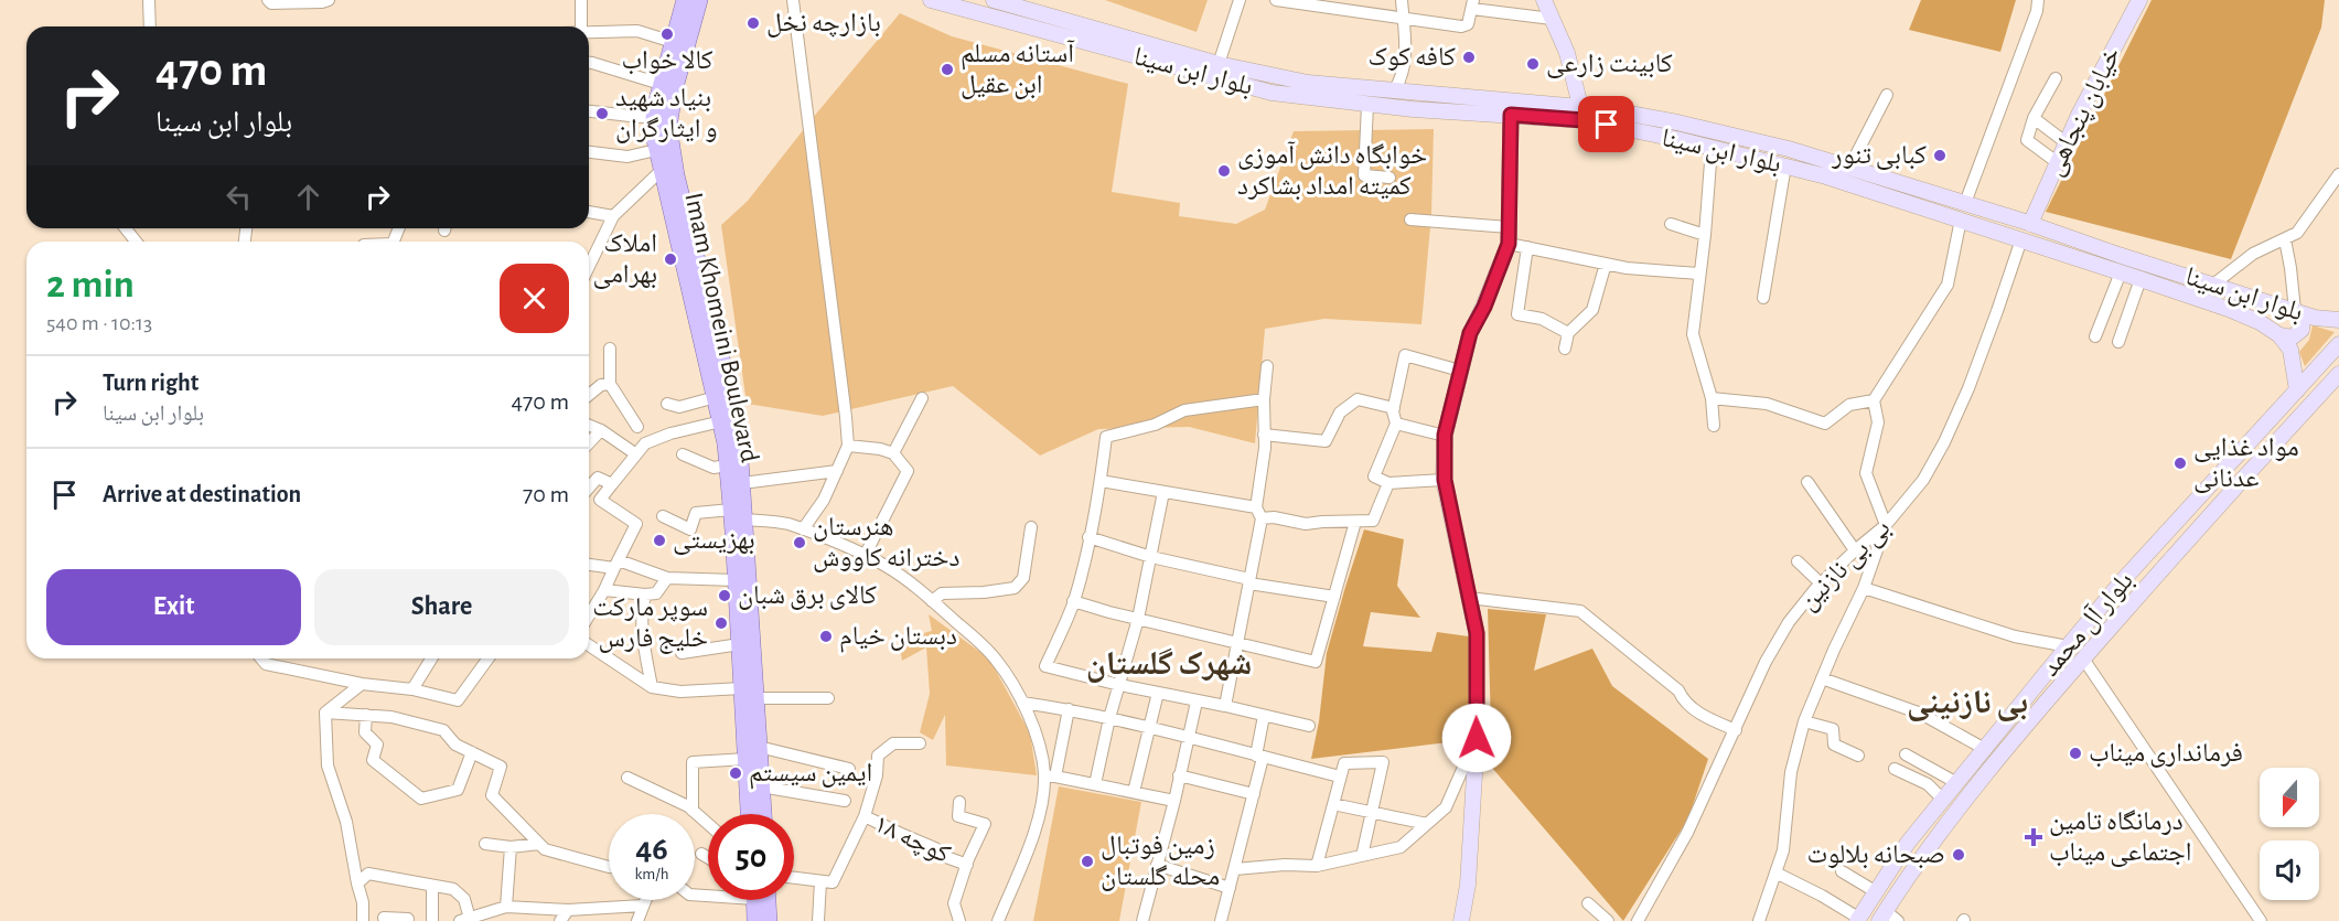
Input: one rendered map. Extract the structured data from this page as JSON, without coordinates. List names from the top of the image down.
{
  "streets": {
    "main road": [
      "بلوار ابن سینا",
      "خیابان پنجاهی",
      "Imam Khomeini Boulevard",
      "بلوار آل محمد"
    ],
    "street": ["بی بی نازنین", "کوچه ۱۸"]
  },
  "crossings": [
    ["بلوار ابن سینا", "خیابان پنجاهی"],
    ["بلوار ابن سینا", "بی بی نازنین"],
    ["بلوار ابن سینا", "بلوار آل محمد"]
  ],
  "districts": ["شهرک گلستان", "بی نازنینی"],
  "places": {
    "other": [
      "بازارچه نخل",
      "کالا خواب",
      "کافه کوک",
      "کابینت زارعی",
      "آستانه مسلم ابن عقیل",
      "بنیاد شهید و ایثارگران",
      "کبابی تنور",
      "خوابگاه دانش آموزی کمیته امداد بشاکرد",
      "املاک بهرامی",
      "مواد غذایی عدنانی",
      "بهزیستی",
      "هنرستان دخترانه کاووش",
      "کالای برق شبان",
      "سوپر مارکت خلیج فارس",
      "دبستان خیام",
      "فرمانداری میناب",
      "ایمین سیستم",
      "صبحانه بلالوت",
      "زمین فوتبال محله گلستان"
    ],
    "health": ["درمانگاه تامین اجتماعی میناب"]
  },
  "north": "bottom",
  "page": {
    "turn": ["470 m", "بلوار ابن سینا"],
    "heading": ["2 min", "540 m · 10:13"],
    "list": [
      {
        "name": "Turn right",
        "note": "بلوار ابن سینا",
        "value": "470 m"
      },
      {
        "name": "Arrive at destination",
        "value": "70 m"
      }
    ],
    "buttons": ["Exit", "Share"],
    "speed": "46 km/h",
    "limit": "50"
  }
}
